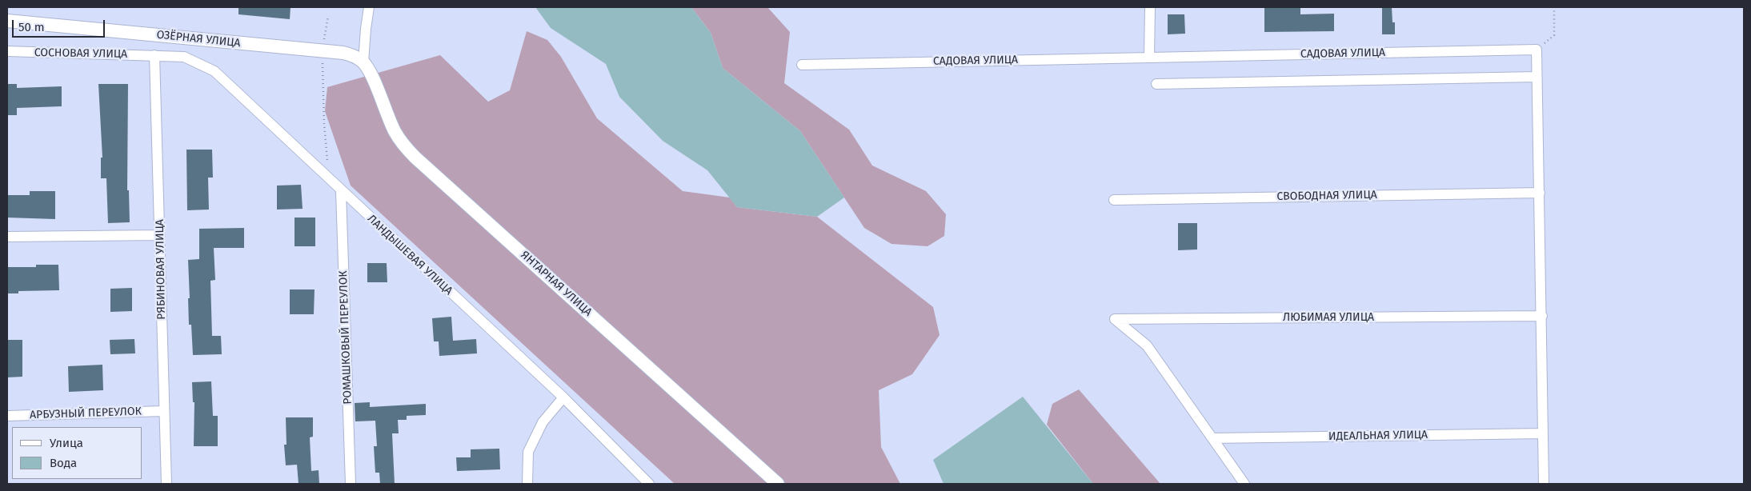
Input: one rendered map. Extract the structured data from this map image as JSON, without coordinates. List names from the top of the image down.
{
  "streets": {
    "street": [
      "ОЗЁРНАЯ УЛИЦА",
      "СОСНОВАЯ УЛИЦА",
      "САДОВАЯ УЛИЦА",
      "СВОБОДНАЯ УЛИЦА",
      "ЛАНДЫШЕВАЯ УЛИЦА",
      "РЯБИНОВАЯ УЛИЦА",
      "ЯНТАРНАЯ УЛИЦА",
      "ЛЮБИМАЯ УЛИЦА",
      "РОМАШКОВЫЙ ПЕРЕУЛОК",
      "АРБУЗНЫЙ ПЕРЕУЛОК",
      "ИДЕАЛЬНАЯ УЛИЦА"
    ]
  },
  "crossings": [
    ["ОЗЁРНАЯ УЛИЦА", "ЯНТАРНАЯ УЛИЦА"],
    ["СОСНОВАЯ УЛИЦА", "ЛАНДЫШЕВАЯ УЛИЦА"],
    ["СОСНОВАЯ УЛИЦА", "РЯБИНОВАЯ УЛИЦА"],
    ["ЛАНДЫШЕВАЯ УЛИЦА", "РЯБИНОВАЯ УЛИЦА"],
    ["ЛАНДЫШЕВАЯ УЛИЦА", "РОМАШКОВЫЙ ПЕРЕУЛОК"],
    ["РЯБИНОВАЯ УЛИЦА", "АРБУЗНЫЙ ПЕРЕУЛОК"],
    ["ЛЮБИМАЯ УЛИЦА", "ИДЕАЛЬНАЯ УЛИЦА"]
  ],
  "legend": ["Улица", "Вода"],
  "scale_bar": "50 m"
}
